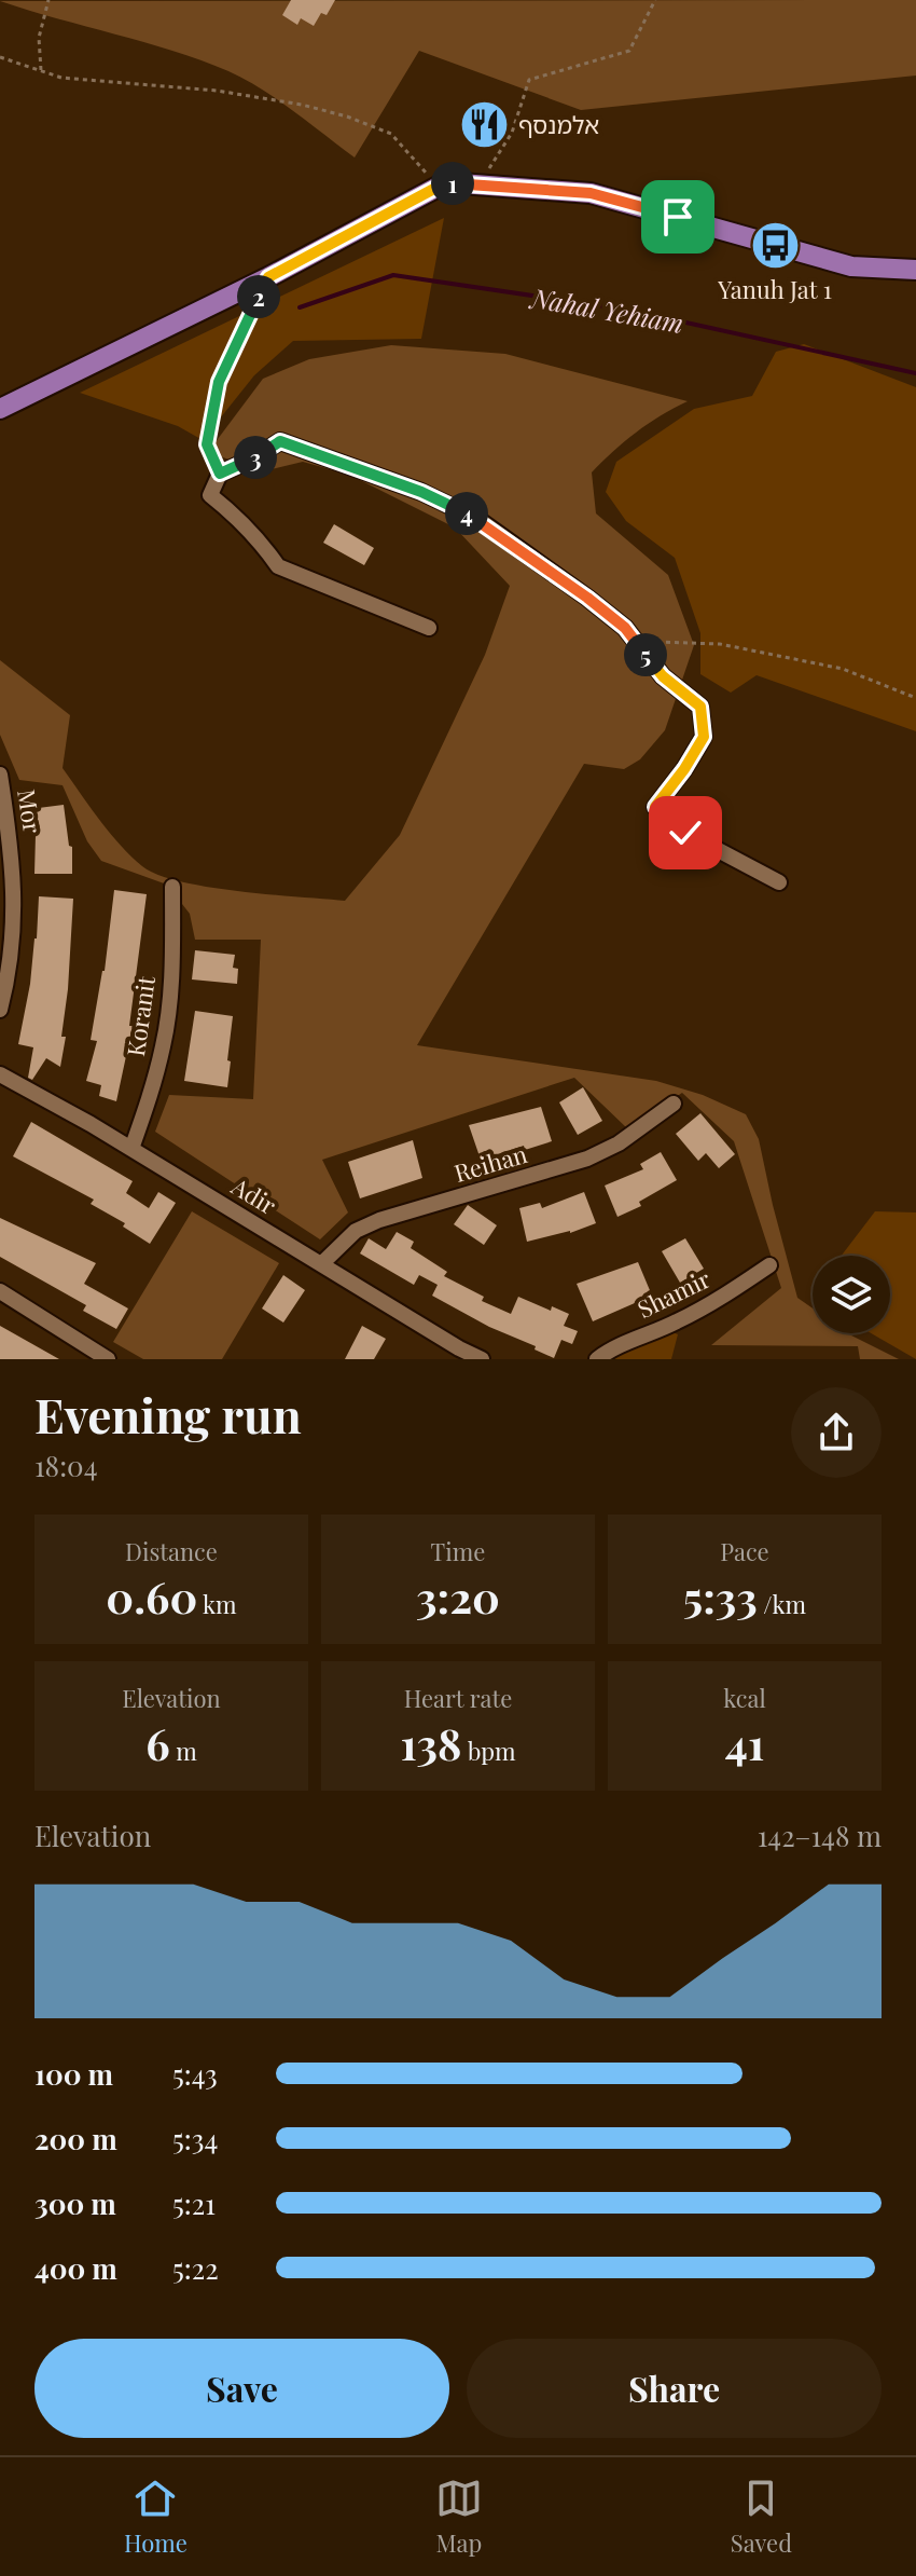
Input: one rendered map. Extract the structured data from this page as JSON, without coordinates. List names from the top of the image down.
{
  "streets": {
    "street": [
      "Mor",
      "Koranit",
      "Reihan",
      "Adir",
      "Shamir"
    ]
  },
  "crossings": [
    ["Koranit", "Adir"],
    ["Reihan", "Adir"]
  ],
  "water": ["Nahal Yehiam"],
  "places": {
    "restaurant": ["אלמנסף"],
    "bus stop": ["Yanuh Jat 1"]
  },
  "page": {
    "pins": [
      "1",
      "2",
      "3",
      "4",
      "5"
    ],
    "heading": ["Evening run", "18:04"],
    "stats": [
      ["Distance", "0.60 km"],
      ["Time", "3:20"],
      ["Pace", "5:33 /km"],
      ["Elevation", "6 m"],
      ["Heart rate", "138 bpm"],
      ["kcal", "41"]
    ],
    "chart": ["Elevation", "142–148 m"],
    "list": [
      {
        "name": "100 m",
        "note": "5:43"
      },
      {
        "name": "200 m",
        "note": "5:34"
      },
      {
        "name": "300 m",
        "note": "5:21"
      },
      {
        "name": "400 m",
        "note": "5:22"
      }
    ],
    "buttons": ["Save", "Share"],
    "tabs": ["Home", "Map", "Saved"]
  }
}
